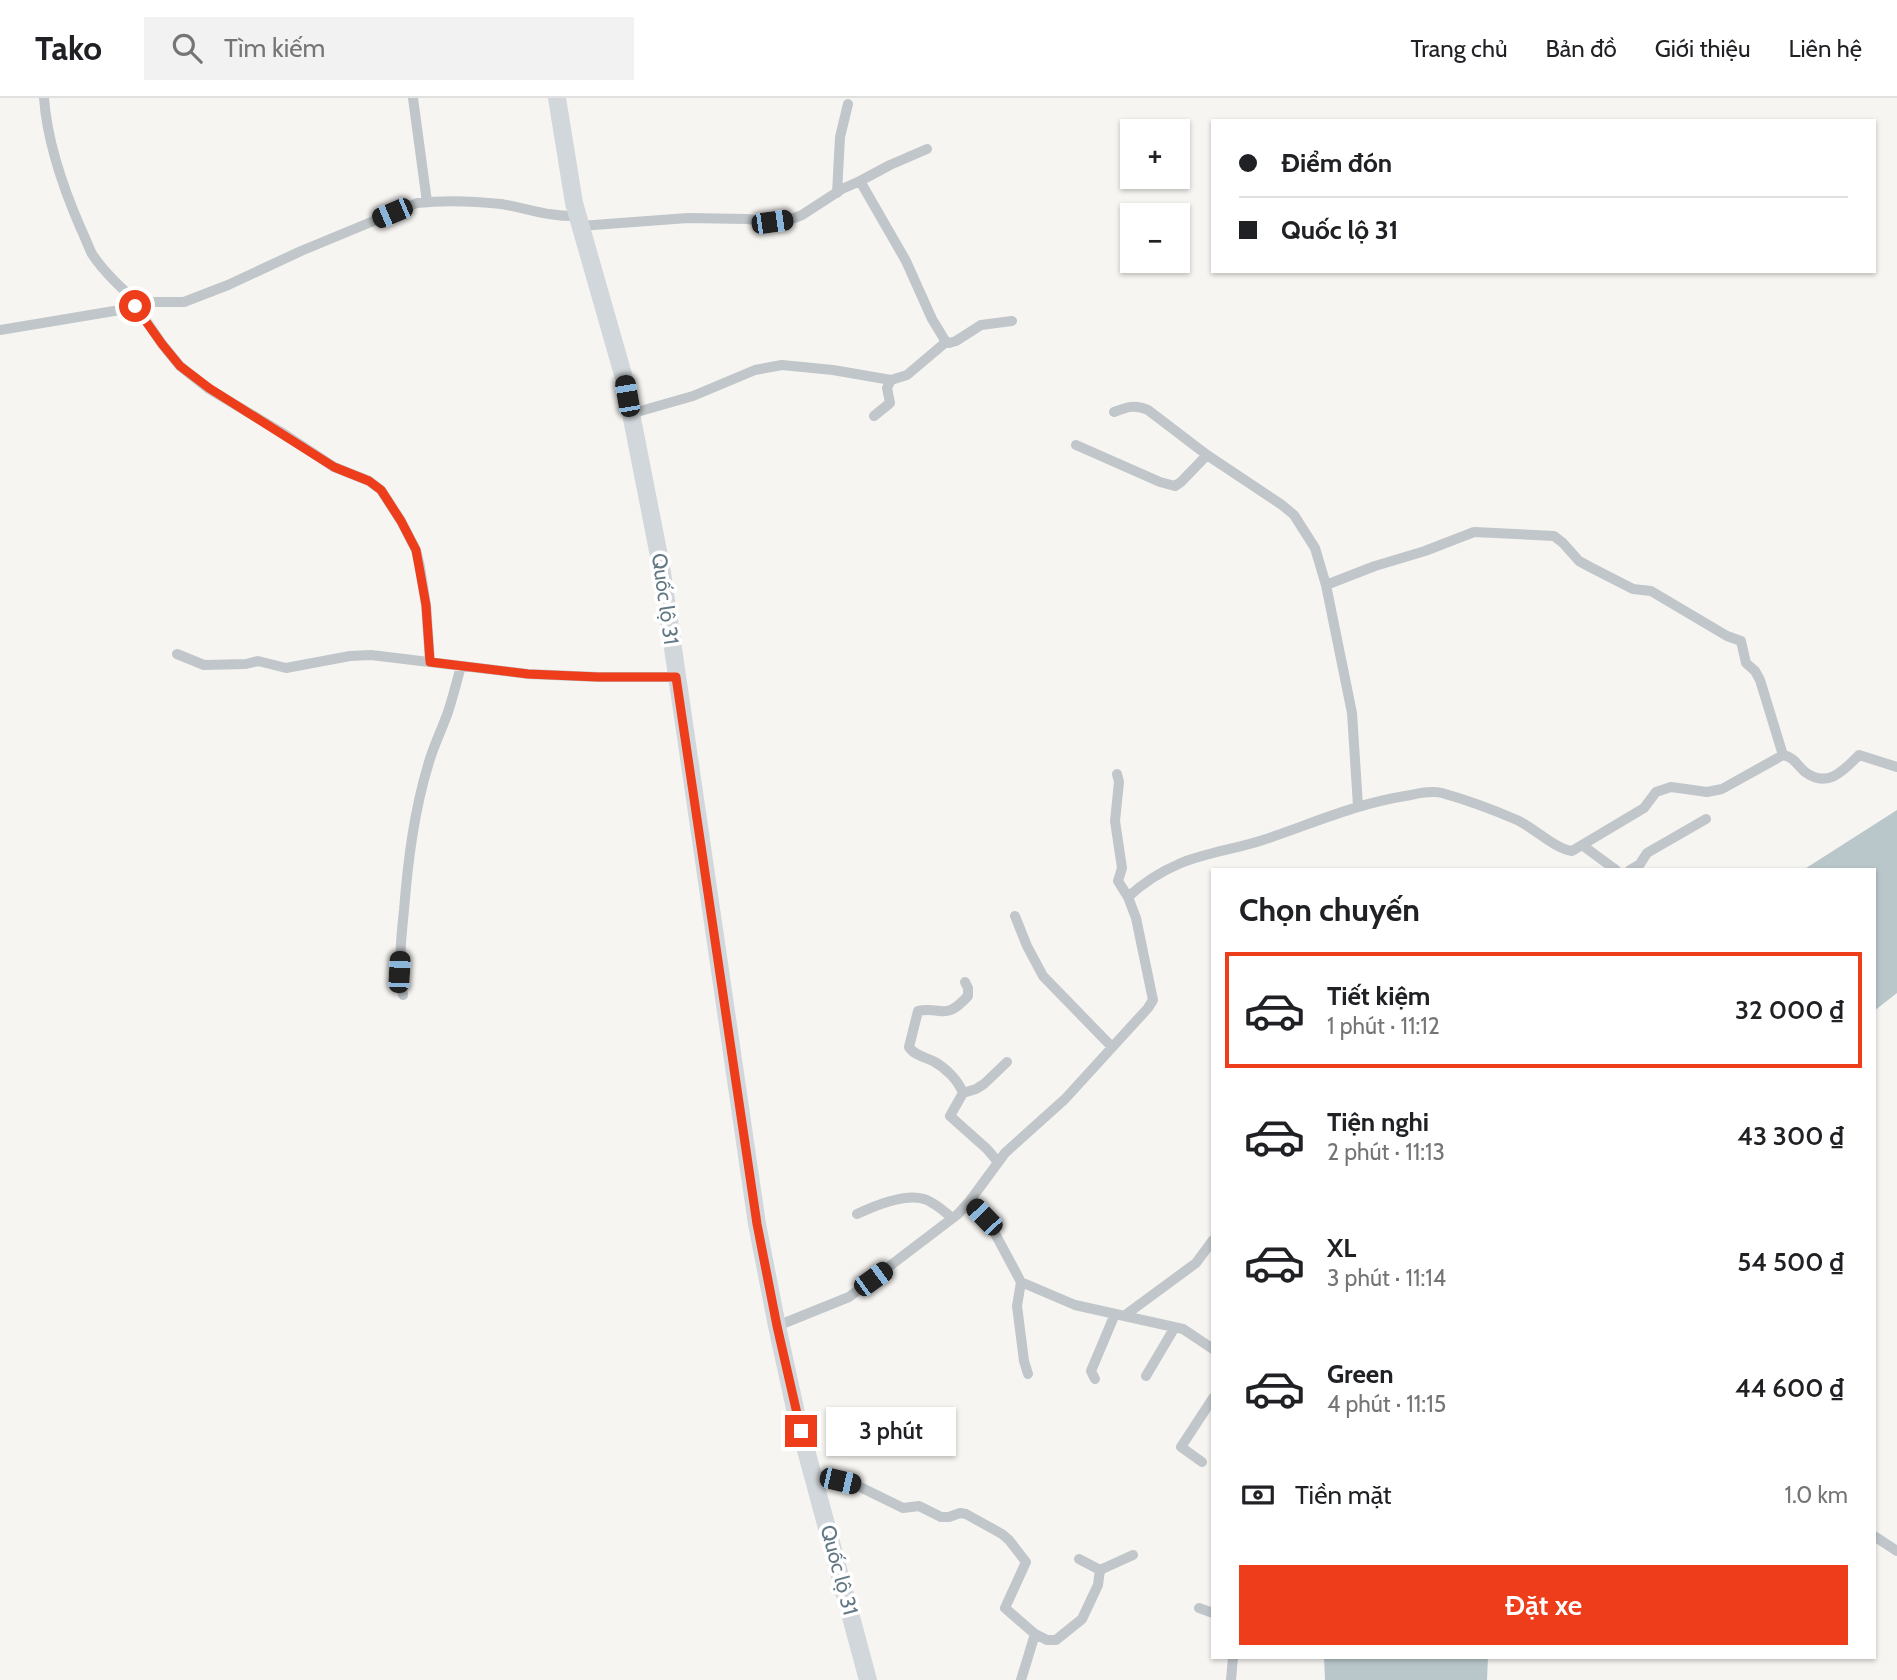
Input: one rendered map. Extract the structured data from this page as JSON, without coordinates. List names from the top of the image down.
{
  "streets": {
    "highway": ["Quốc lộ 31"]
  },
  "page": {
    "header": "Tako",
    "search": "Tìm kiếm",
    "nav": [
      "Trang chủ",
      "Bản đồ",
      "Giới thiệu",
      "Liên hệ"
    ],
    "map_buttons": ["+", "−"],
    "banner": ["Điểm đón", "Quốc lộ 31"],
    "heading": "Chọn chuyến",
    "list": [
      {
        "name": "Tiết kiệm",
        "note": "1 phút · 11:12",
        "value": "32 000 ₫"
      },
      {
        "name": "Tiện nghi",
        "note": "2 phút · 11:13",
        "value": "43 300 ₫"
      },
      {
        "name": "XL",
        "note": "3 phút · 11:14",
        "value": "54 500 ₫"
      },
      {
        "name": "Green",
        "note": "4 phút · 11:15",
        "value": "44 600 ₫"
      }
    ],
    "bubble": "3 phút",
    "pay": ["Tiền mặt", "1.0 km"],
    "buttons": "Đặt xe"
  }
}
